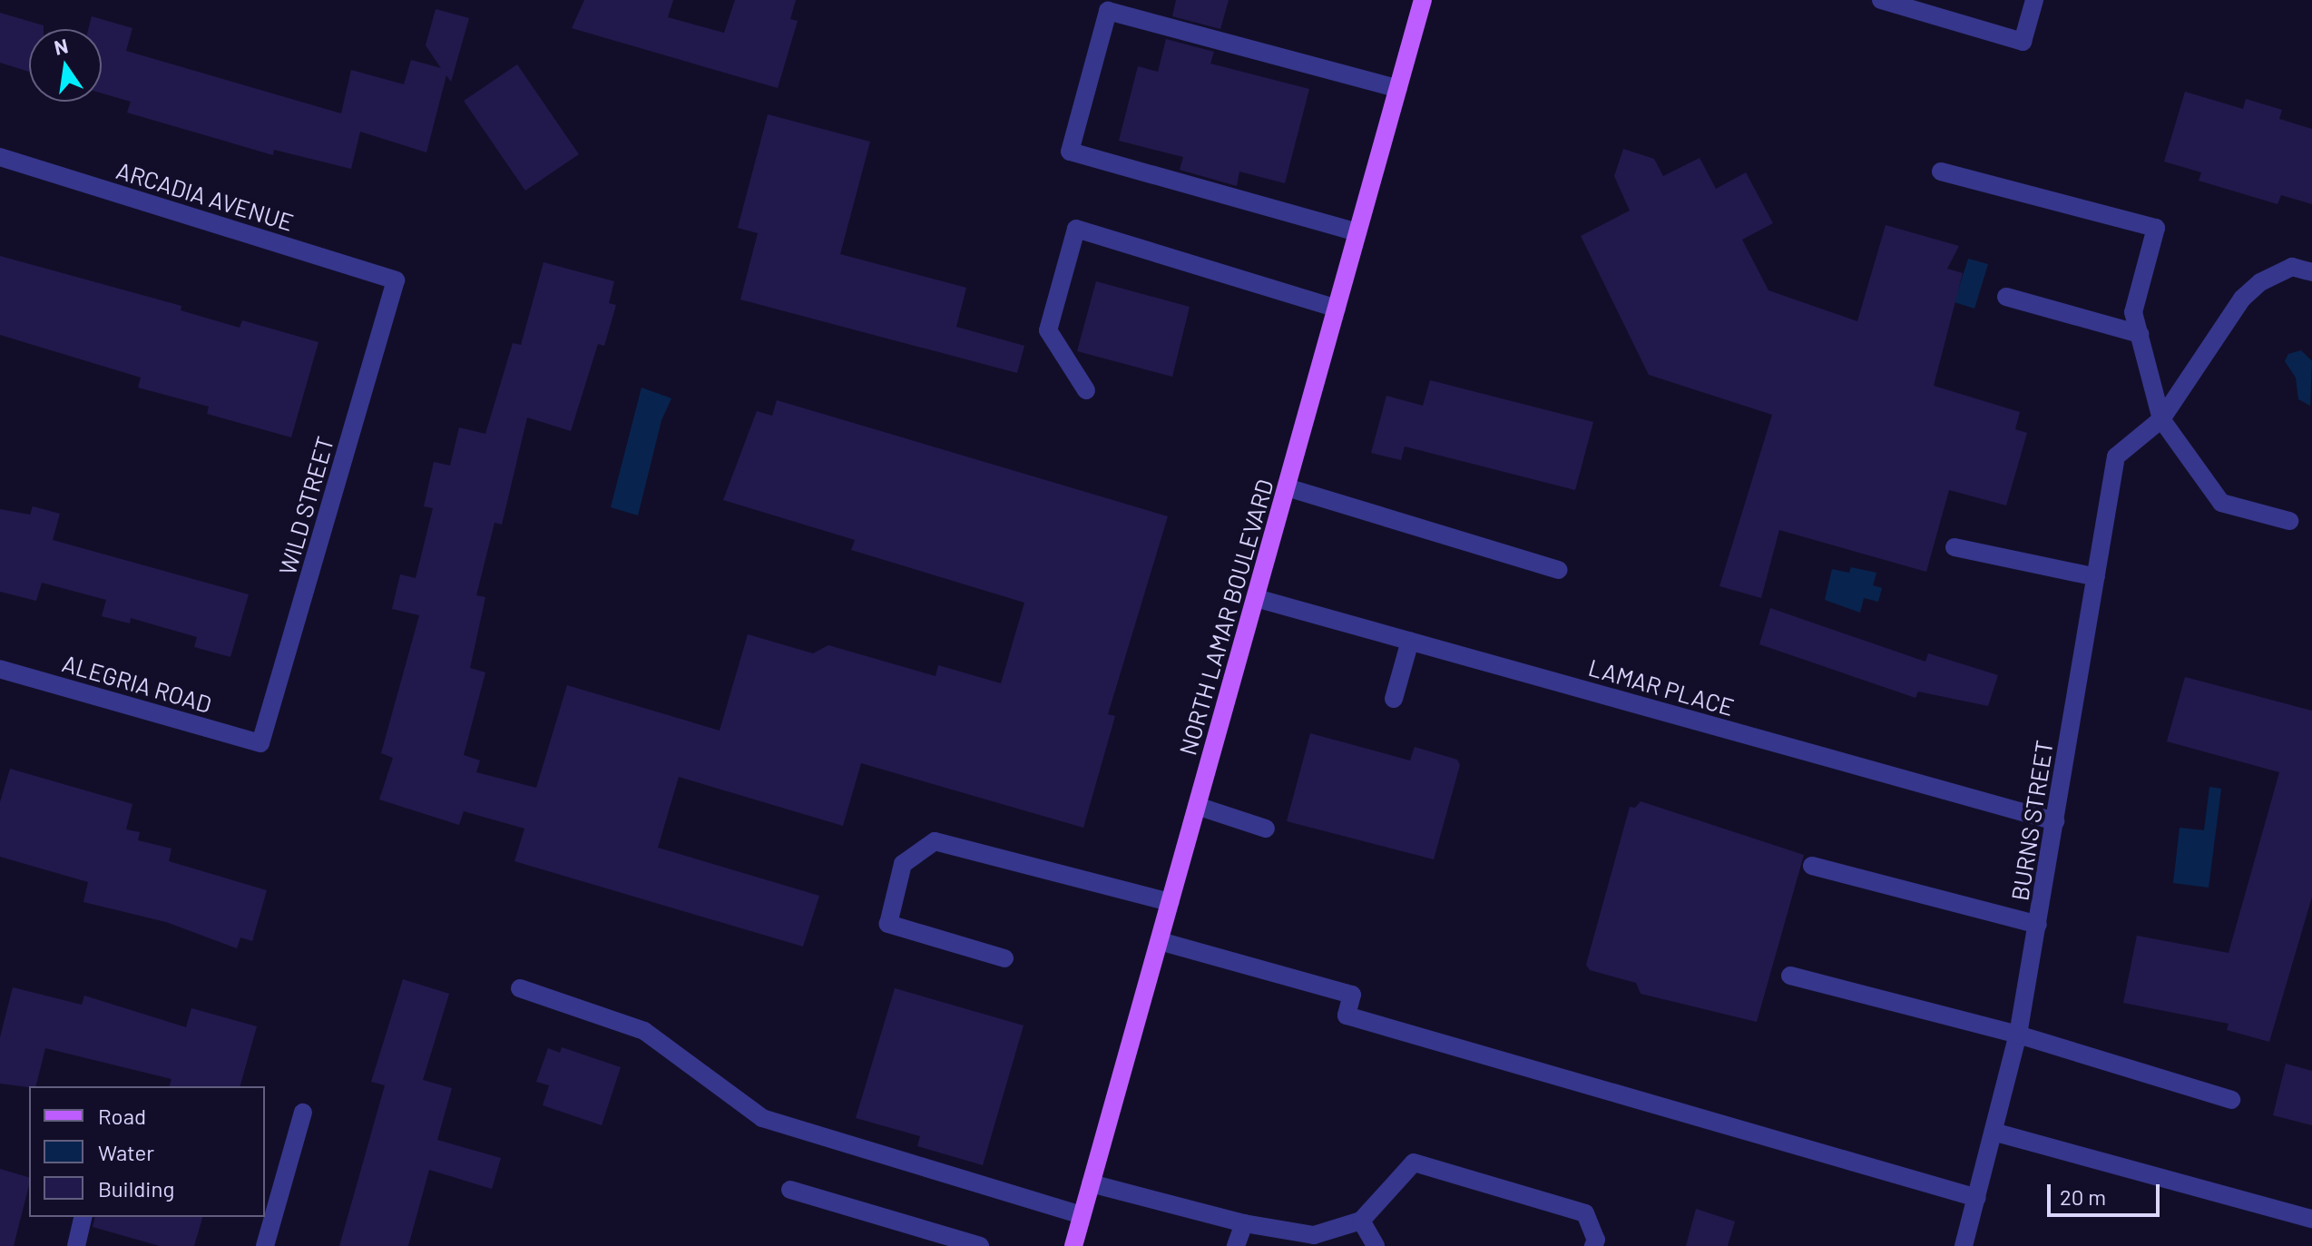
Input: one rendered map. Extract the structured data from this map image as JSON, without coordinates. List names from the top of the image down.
{
  "streets": {
    "main road": ["NORTH LAMAR BOULEVARD"],
    "street": [
      "ARCADIA AVENUE",
      "WILD STREET",
      "ALEGRIA ROAD",
      "LAMAR PLACE",
      "BURNS STREET"
    ]
  },
  "crossings": [
    ["ARCADIA AVENUE", "WILD STREET"],
    ["WILD STREET", "ALEGRIA ROAD"],
    ["NORTH LAMAR BOULEVARD", "LAMAR PLACE"],
    ["LAMAR PLACE", "BURNS STREET"]
  ],
  "legend": ["Road", "Water", "Building"],
  "scale_bar": "20 m",
  "north": "top"
}
